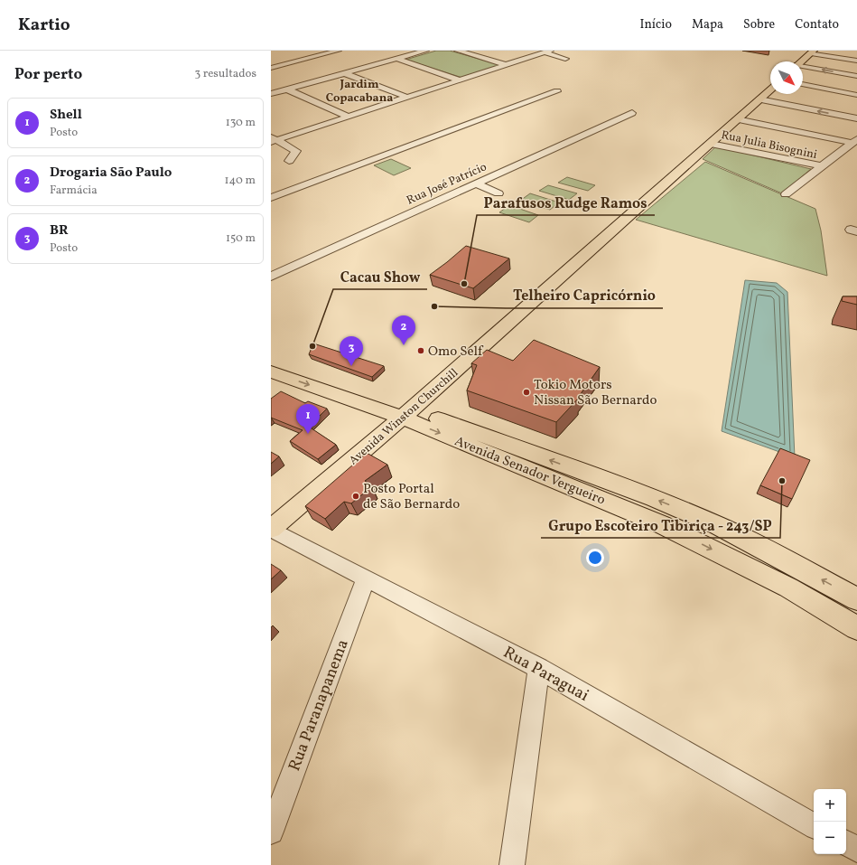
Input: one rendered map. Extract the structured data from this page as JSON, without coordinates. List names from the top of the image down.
{
  "streets": {
    "main road": ["Avenida Winston Churchill", "Avenida Senador Vergueiro"],
    "street": [
      "Rua Julia Bisognini",
      "Rua José Patrício",
      "Rua Paraguai",
      "Rua Paranapanema"
    ]
  },
  "crossings": [
    ["Rua Julia Bisognini", "Avenida Winston Churchill"],
    ["Avenida Winston Churchill", "Avenida Senador Vergueiro"],
    ["Avenida Winston Churchill", "Rua Paraguai"],
    ["Rua Paraguai", "Rua Paranapanema"]
  ],
  "districts": ["Jardim Copacabana"],
  "places": [
    "Parafusos Rudge Ramos",
    "Telheiro Capricórnio",
    "Cacau Show",
    "Omo Self",
    "Tokio Motors Nissan São Bernardo",
    "Grupo Escoteiro Tibiriça - 243/SP",
    "Posto Portal de São Bernardo"
  ],
  "north": "bottom right",
  "page": {
    "header": "Kartio",
    "nav": [
      "Início",
      "Mapa",
      "Sobre",
      "Contato"
    ],
    "heading": ["Por perto", "3 resultados"],
    "list": [
      {
        "mark": "1",
        "name": "Shell",
        "note": "Posto",
        "value": "130 m"
      },
      {
        "mark": "2",
        "name": "Drogaria São Paulo",
        "note": "Farmácia",
        "value": "140 m"
      },
      {
        "mark": "3",
        "name": "BR",
        "note": "Posto",
        "value": "150 m"
      }
    ],
    "pins": ["2", "3", "1"],
    "map_buttons": ["+", "−"]
  }
}
